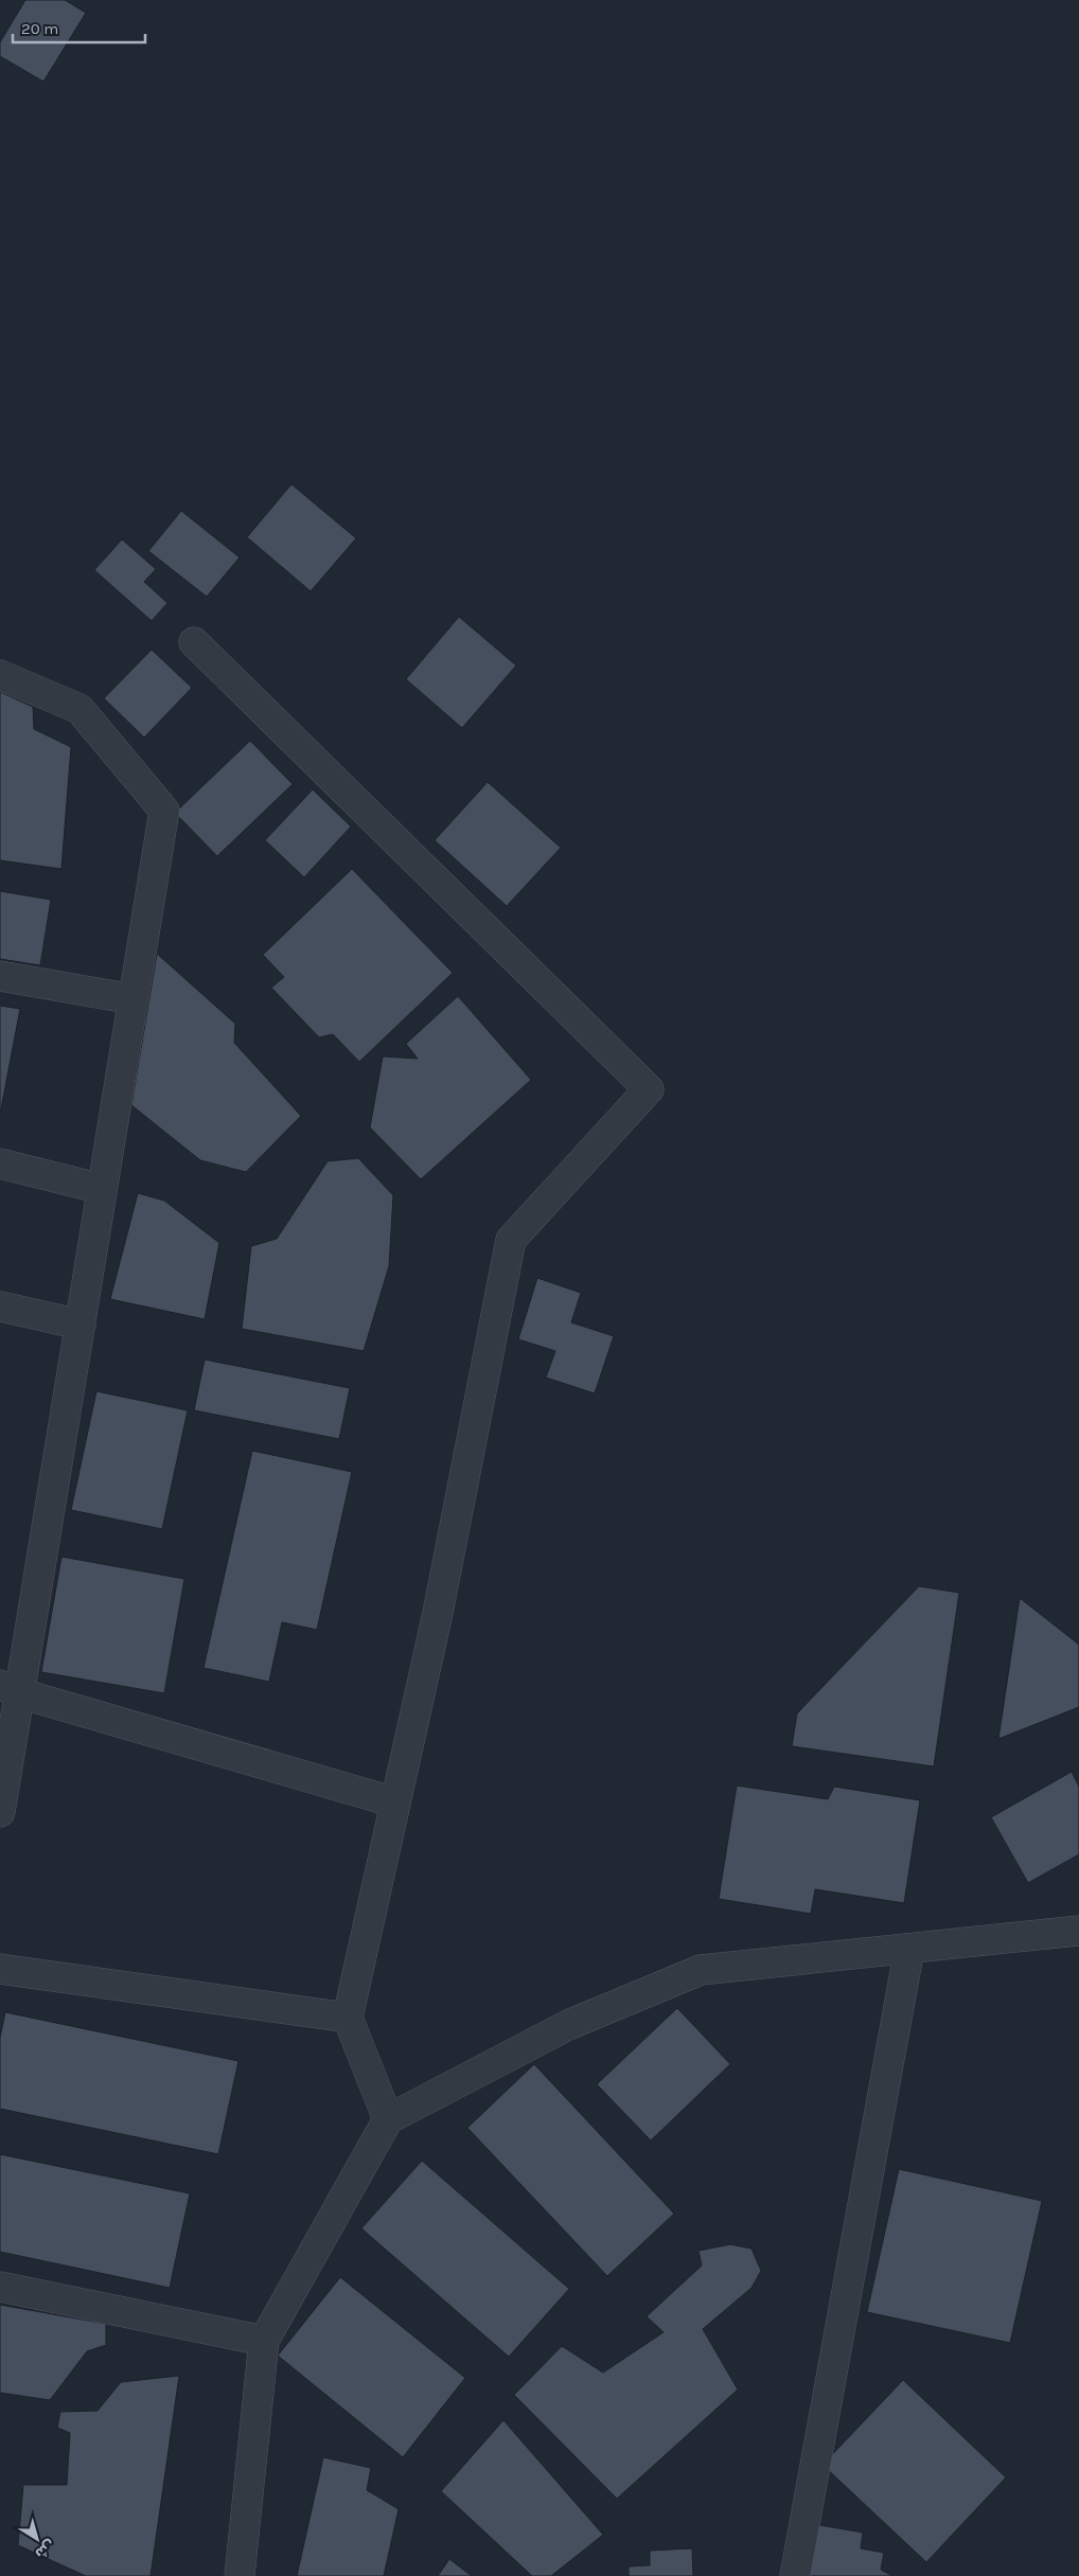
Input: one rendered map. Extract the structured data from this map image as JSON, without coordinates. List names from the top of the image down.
{
  "scale_bar": "20 m",
  "north": "bottom right"
}
